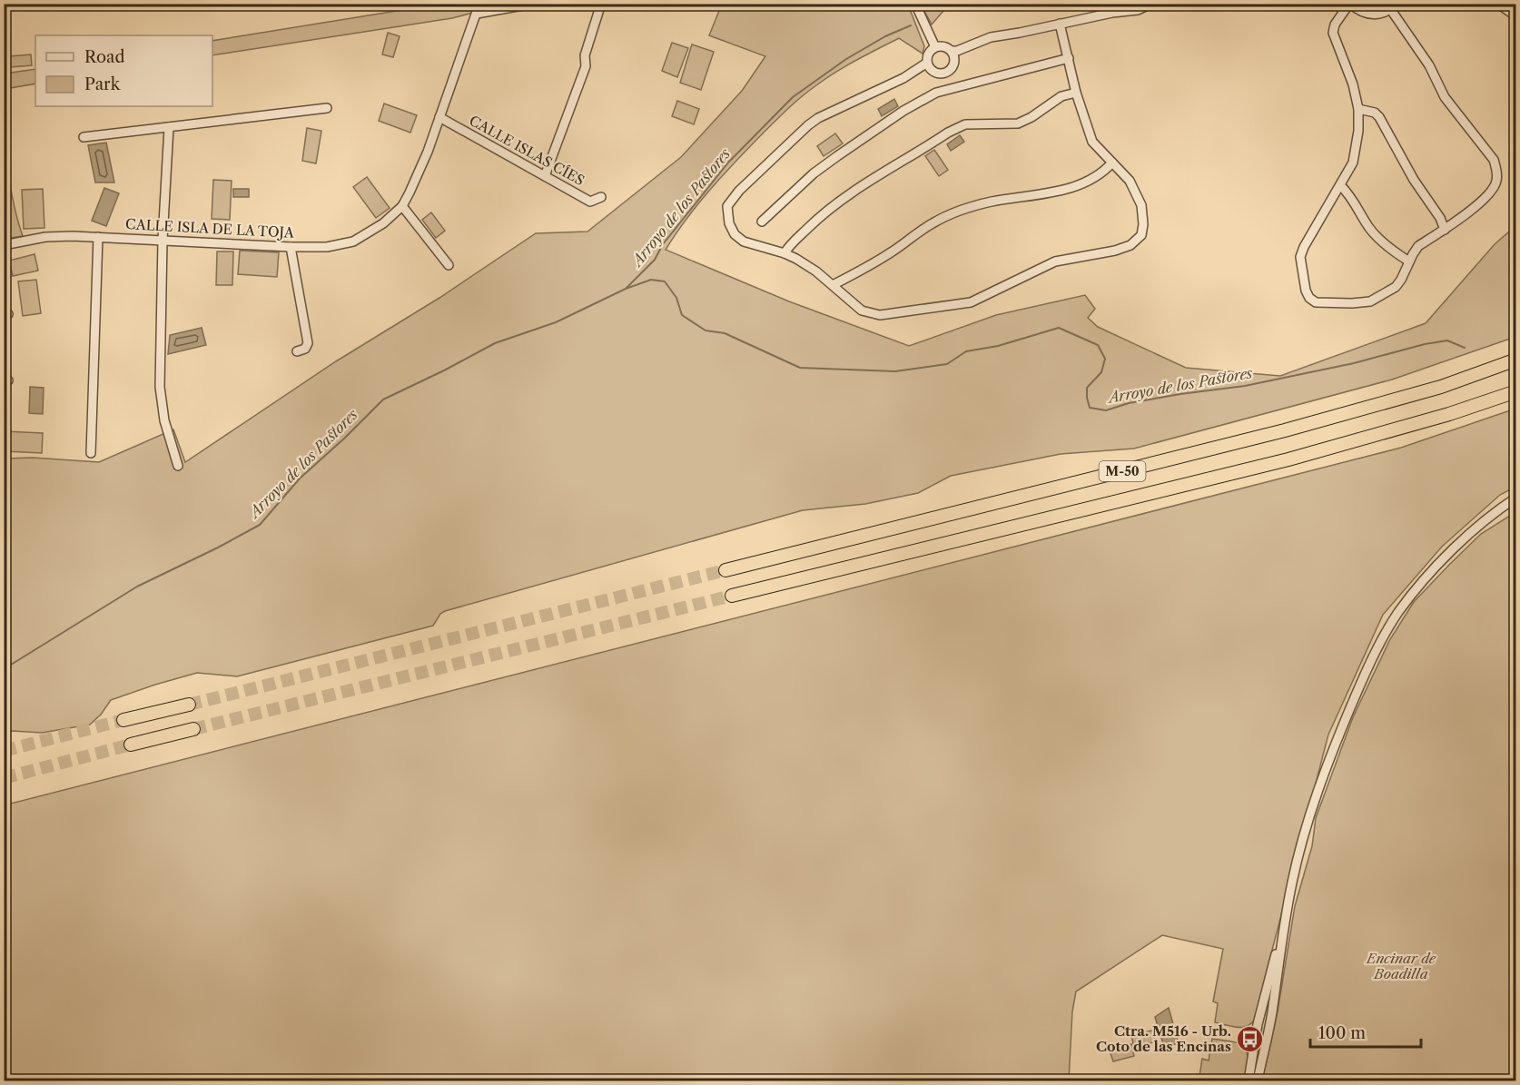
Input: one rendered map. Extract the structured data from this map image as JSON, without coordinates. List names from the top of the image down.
{
  "streets": {
    "highway": ["M-50"],
    "street": ["CALLE ISLAS CÍES", "CALLE ISLA DE LA TOJA"]
  },
  "crossings": [
    ["CALLE ISLAS CÍES", "CALLE ISLA DE LA TOJA"]
  ],
  "water": ["Arroyo de los Pastores"],
  "parks": ["Encinar de Boadilla"],
  "places": {
    "bus stop": ["Ctra. M516 - Urb. Coto de las Encinas"]
  },
  "legend": ["Road", "Park"],
  "scale_bar": "100 m"
}
